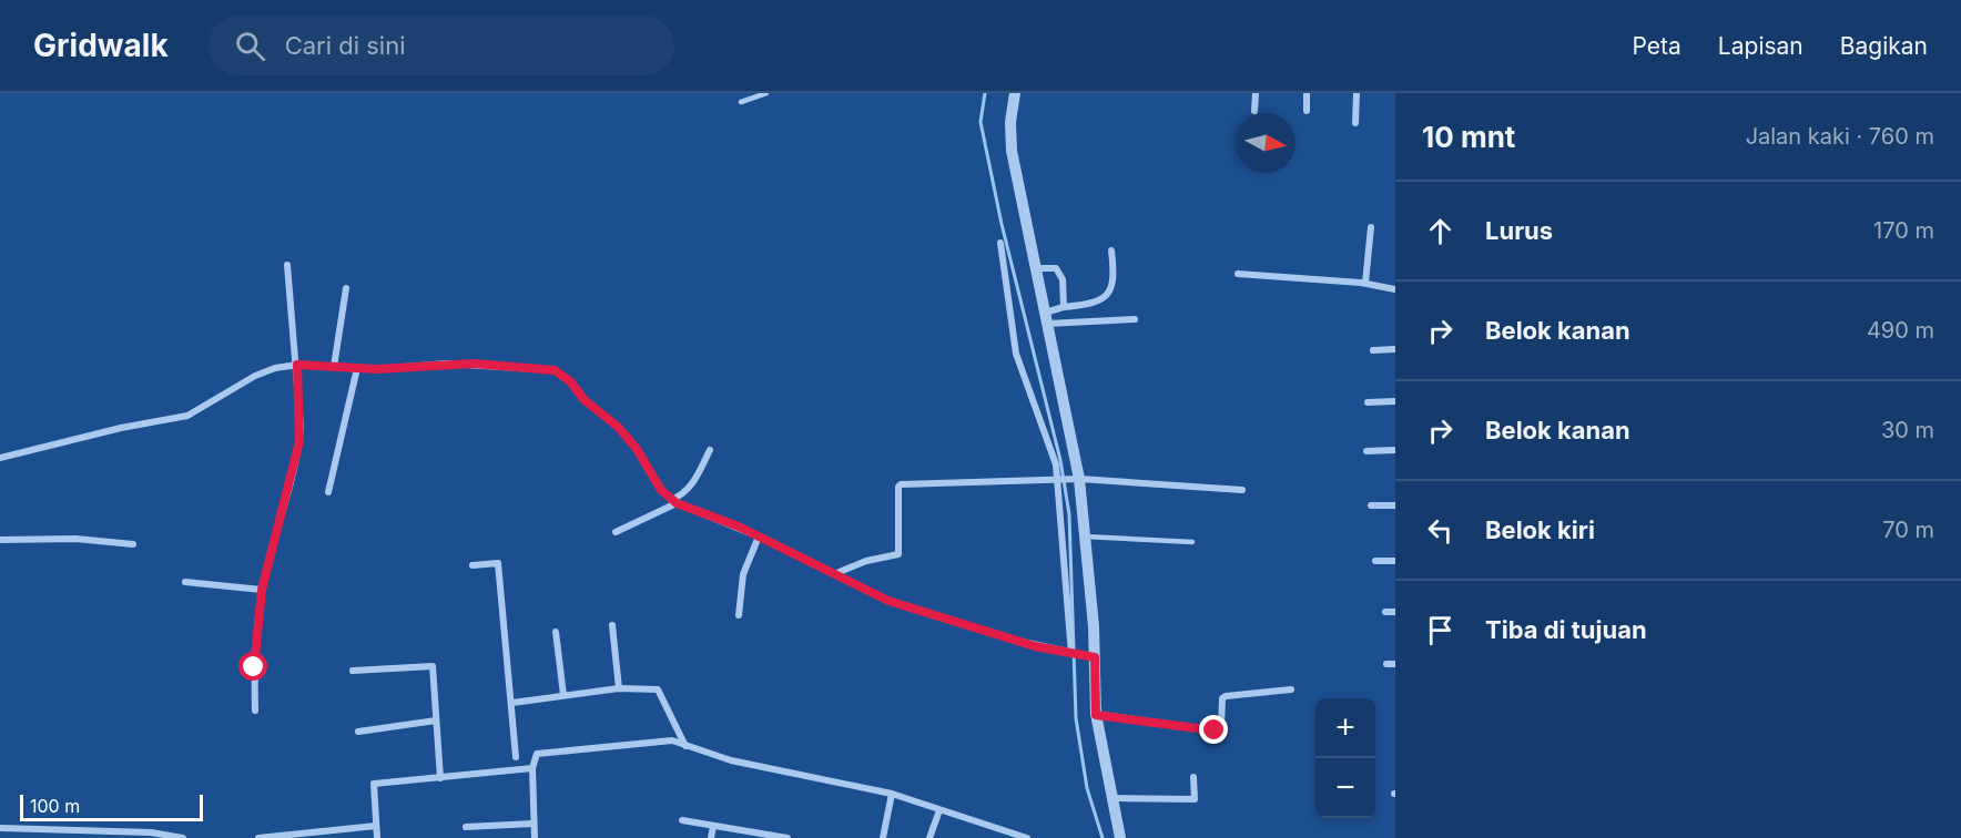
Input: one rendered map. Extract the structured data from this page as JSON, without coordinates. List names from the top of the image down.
{
  "scale_bar": "100 m",
  "north": "right",
  "page": {
    "header": "Gridwalk",
    "search": "Cari di sini",
    "nav": ["Peta", "Lapisan", "Bagikan"],
    "heading": ["10 mnt", "Jalan kaki · 760 m"],
    "list": [
      ["Lurus", "170 m"],
      ["Belok kanan", "490 m"],
      ["Belok kanan", "30 m"],
      ["Belok kiri", "70 m"],
      "Tiba di tujuan"
    ],
    "map_buttons": ["+", "−"],
    "scale": "100 m"
  }
}
